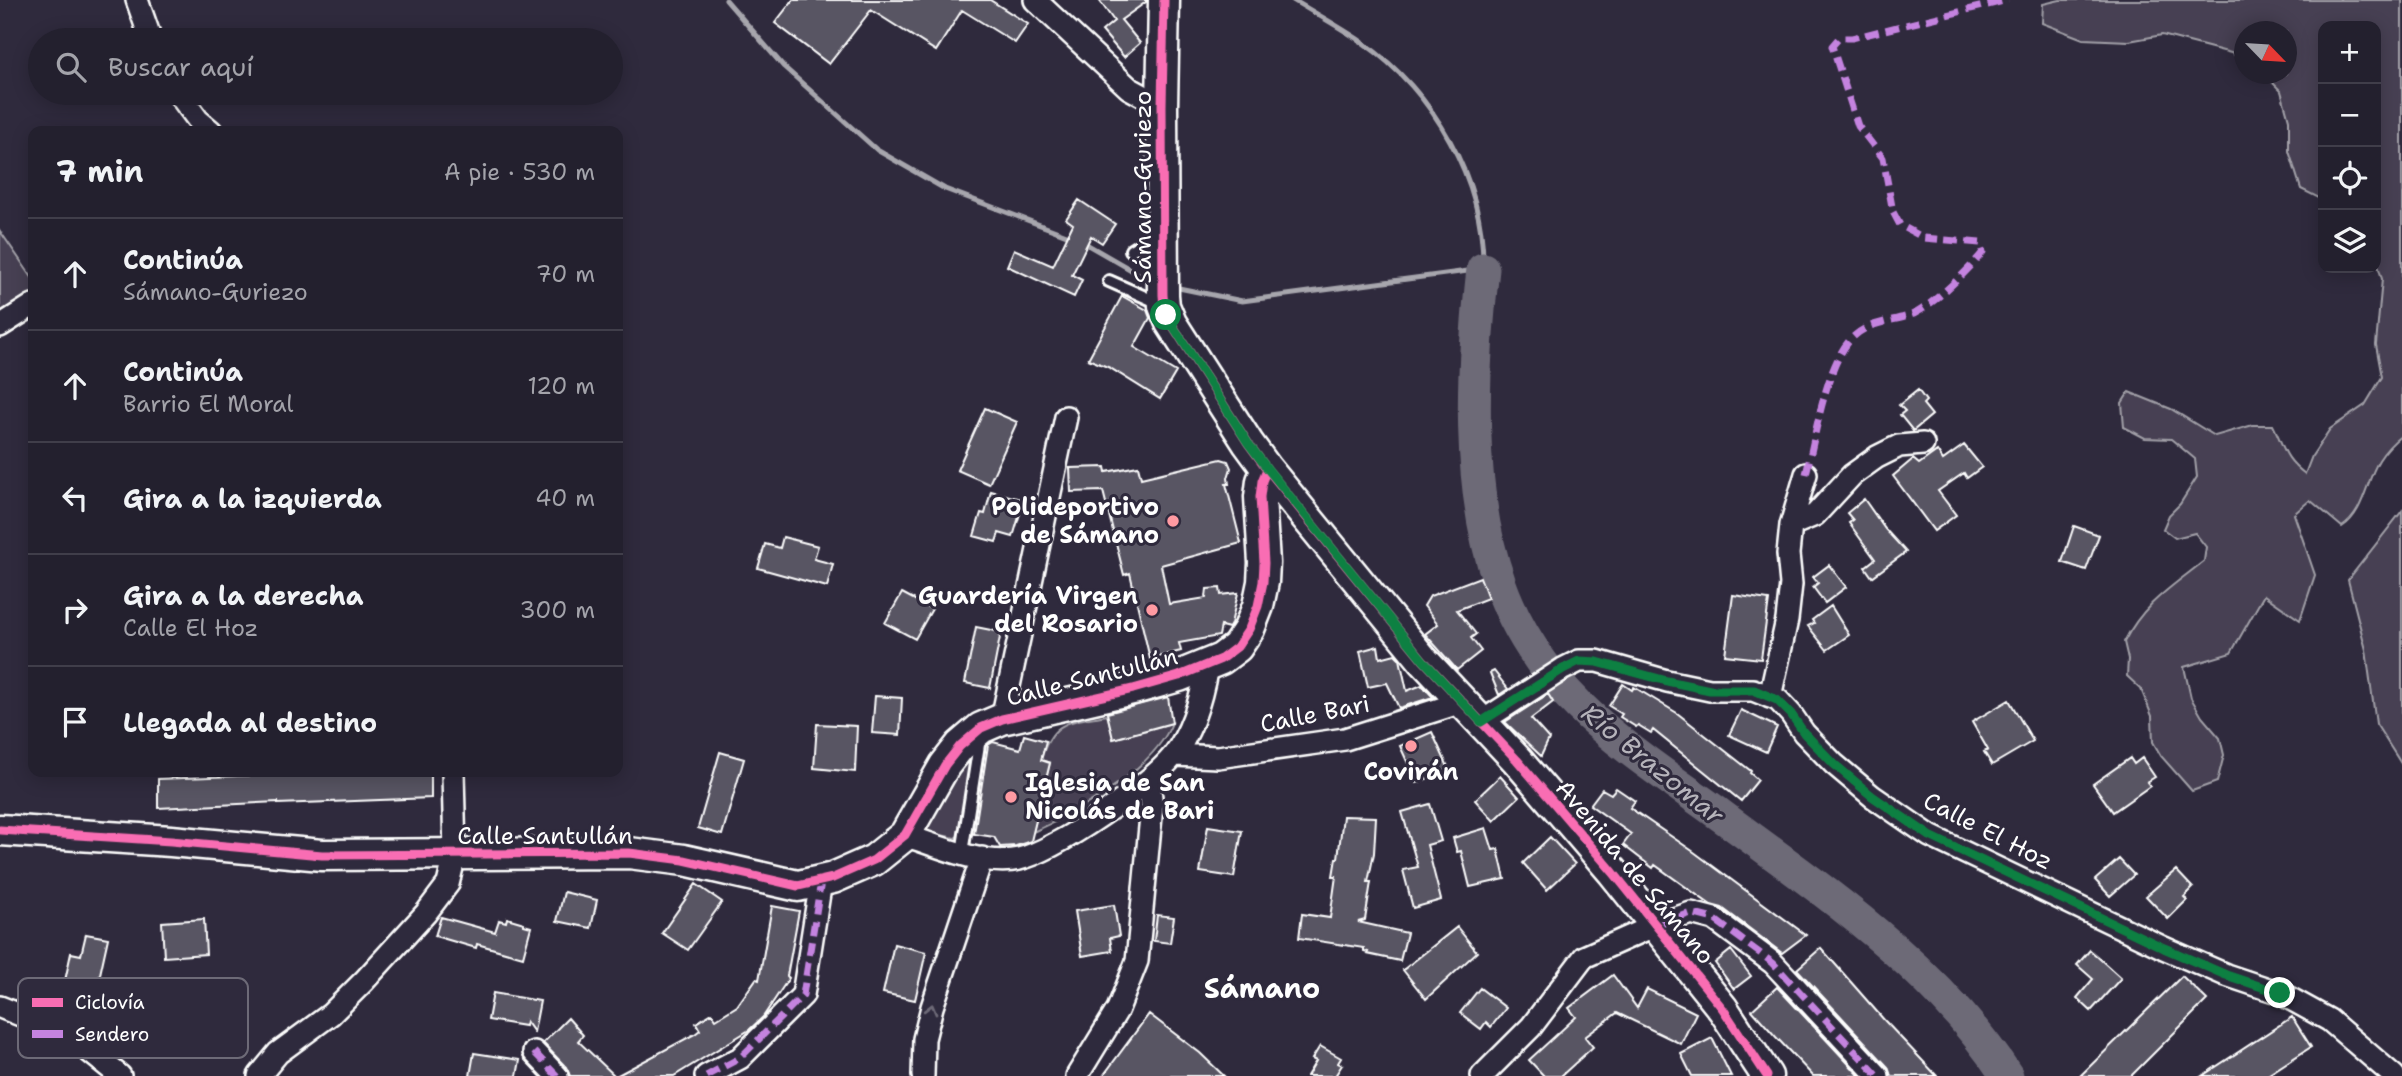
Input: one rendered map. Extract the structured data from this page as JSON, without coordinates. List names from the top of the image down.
{
  "streets": {
    "street": [
      "Sámano-Guriezo",
      "Calle Santullán",
      "Calle Bari",
      "Calle El Hoz",
      "Avenida de Sámano"
    ]
  },
  "crossings": [
    ["Sámano-Guriezo", "Calle Santullán"],
    ["Sámano-Guriezo", "Calle Bari"],
    ["Sámano-Guriezo", "Avenida de Sámano"],
    ["Calle Bari", "Calle El Hoz"],
    ["Calle Bari", "Avenida de Sámano"]
  ],
  "districts": ["Sámano"],
  "water": ["Río Brazomar"],
  "places": [
    "Polideportivo de Sámano",
    "Guardería Virgen del Rosario",
    "Covirán",
    "Iglesia de San Nicolás de Bari"
  ],
  "legend": ["Ciclovía", "Sendero"],
  "north": "bottom right",
  "page": {
    "map_buttons": ["+", "−"],
    "search": "Buscar aquí",
    "heading": ["7 min", "A pie · 530 m"],
    "list": [
      ["Continúa", "Sámano-Guriezo", "70 m"],
      ["Continúa", "Barrio El Moral", "120 m"],
      ["Gira a la izquierda", "40 m"],
      ["Gira a la derecha", "Calle El Hoz", "300 m"],
      "Llegada al destino"
    ]
  }
}
